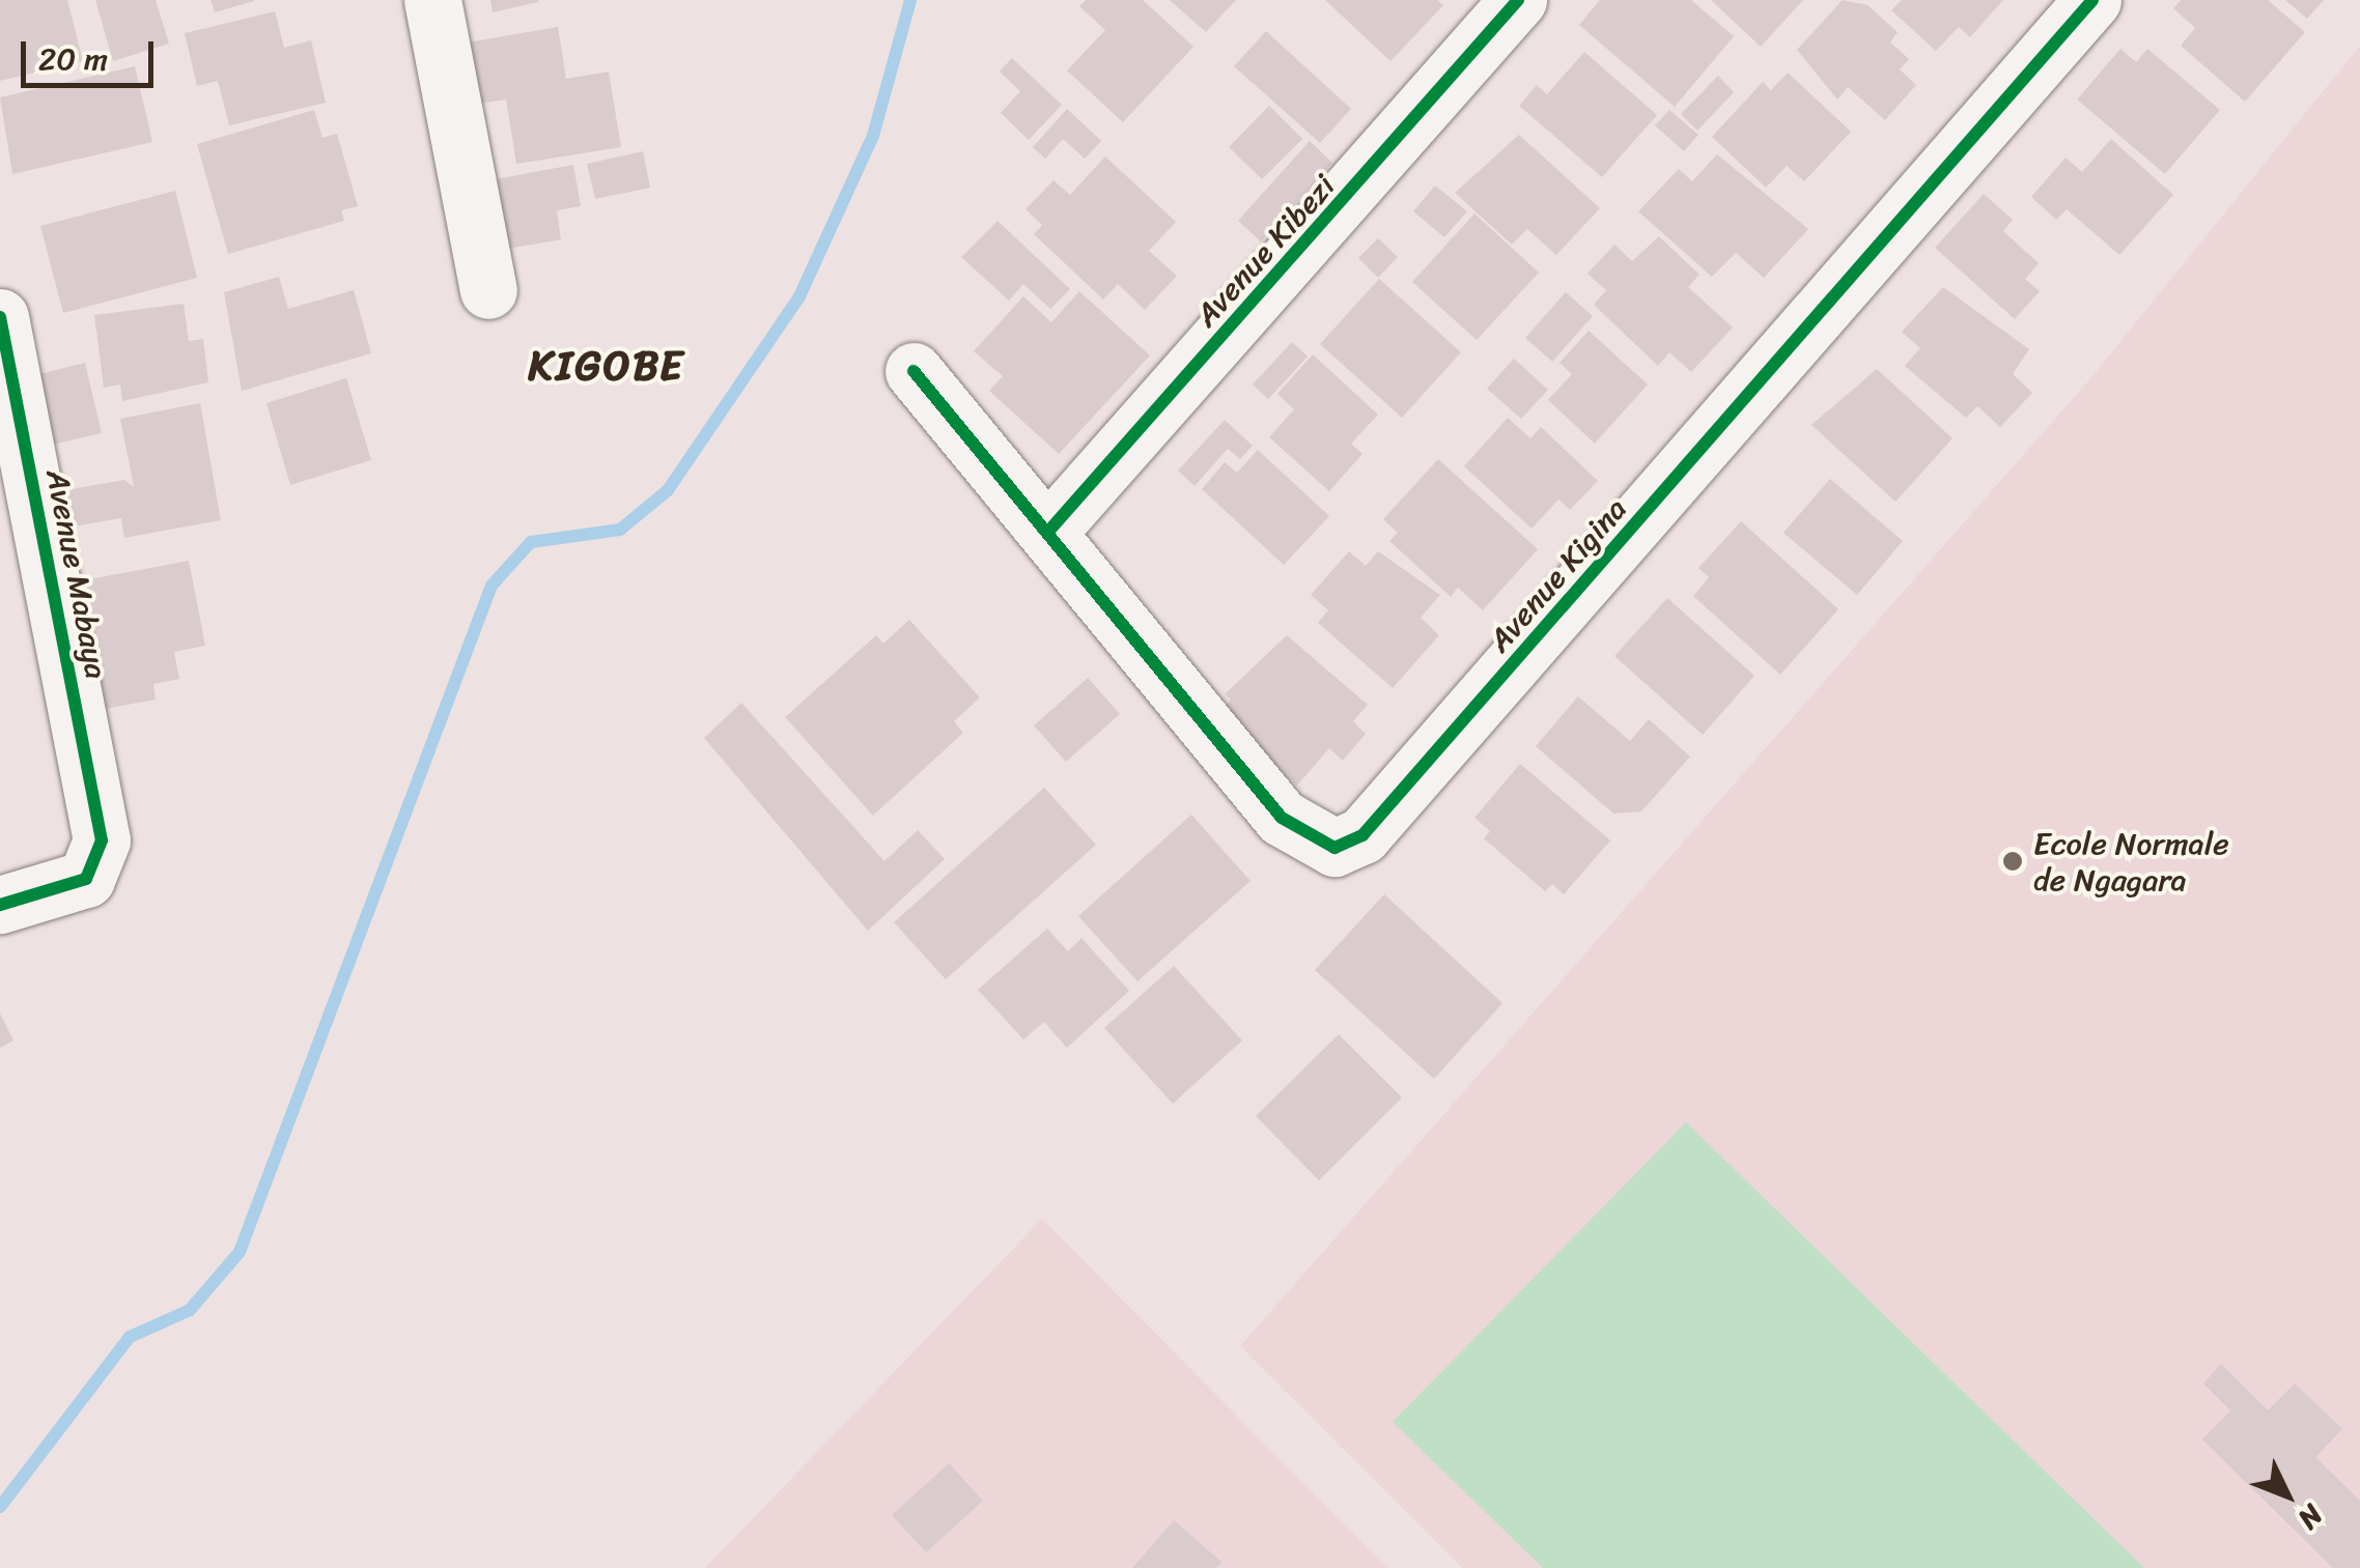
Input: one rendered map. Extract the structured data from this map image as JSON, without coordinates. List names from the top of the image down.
{
  "streets": {
    "street": ["Avenue Kibezi", "Avenue Mabaya", "Avenue Kigina"]
  },
  "crossings": [
    ["Avenue Kibezi", "Avenue Kigina"]
  ],
  "districts": ["KIGOBE"],
  "places": ["Ecole Normale de Ngagara"],
  "scale_bar": "20 m",
  "north": "bottom right"
}
